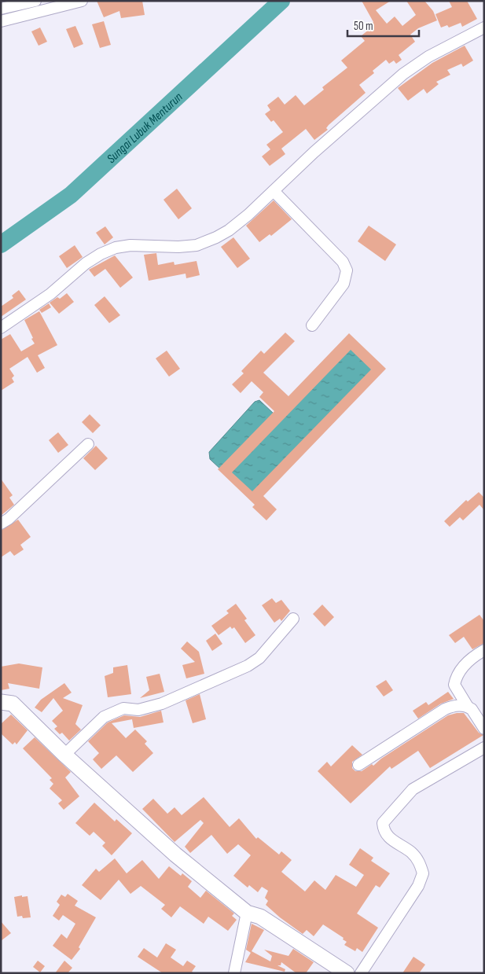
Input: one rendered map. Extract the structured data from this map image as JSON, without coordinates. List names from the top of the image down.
{
  "water": ["Sungai Lubuk Menturun"],
  "scale_bar": "50 m"
}
